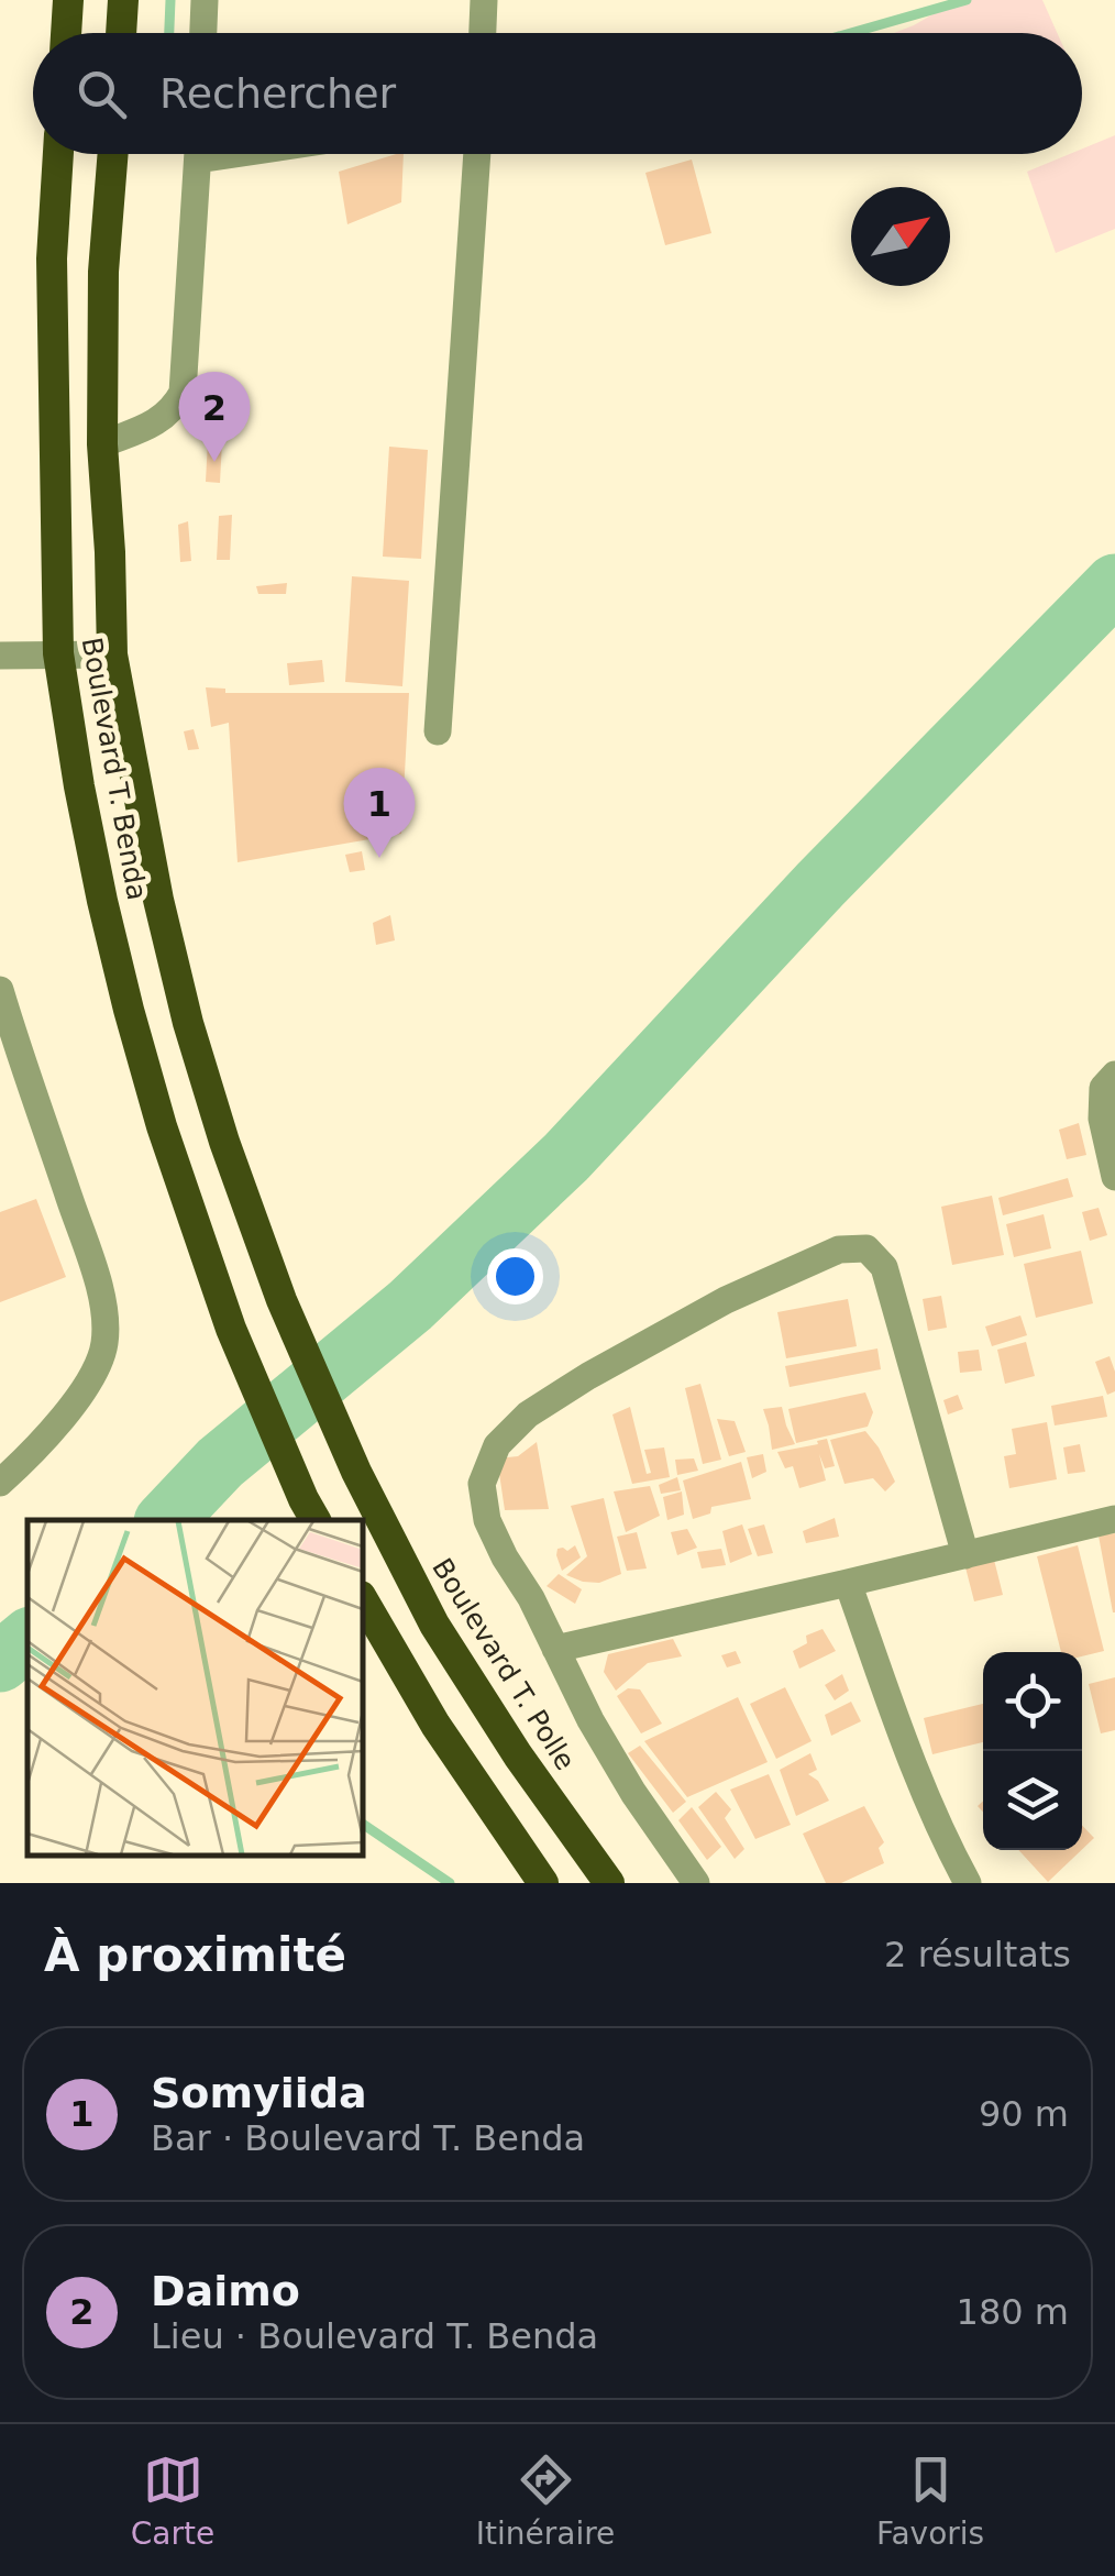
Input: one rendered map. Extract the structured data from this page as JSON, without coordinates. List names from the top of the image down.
{
  "streets": {
    "highway": ["Boulevard T. Benda", "Boulevard T. Polle"]
  },
  "crossings": [
    ["Boulevard T. Benda", "Boulevard T. Polle"]
  ],
  "north": "top right",
  "page": {
    "search": "Rechercher",
    "pins": ["2", "1"],
    "heading": ["À proximité", "2 résultats"],
    "list": [
      {
        "mark": "1",
        "name": "Somyiida",
        "note": "Bar · Boulevard T. Benda",
        "value": "90 m"
      },
      {
        "mark": "2",
        "name": "Daimo",
        "note": "Lieu · Boulevard T. Benda",
        "value": "180 m"
      }
    ],
    "nav": ["Carte", "Itinéraire", "Favoris"]
  }
}
